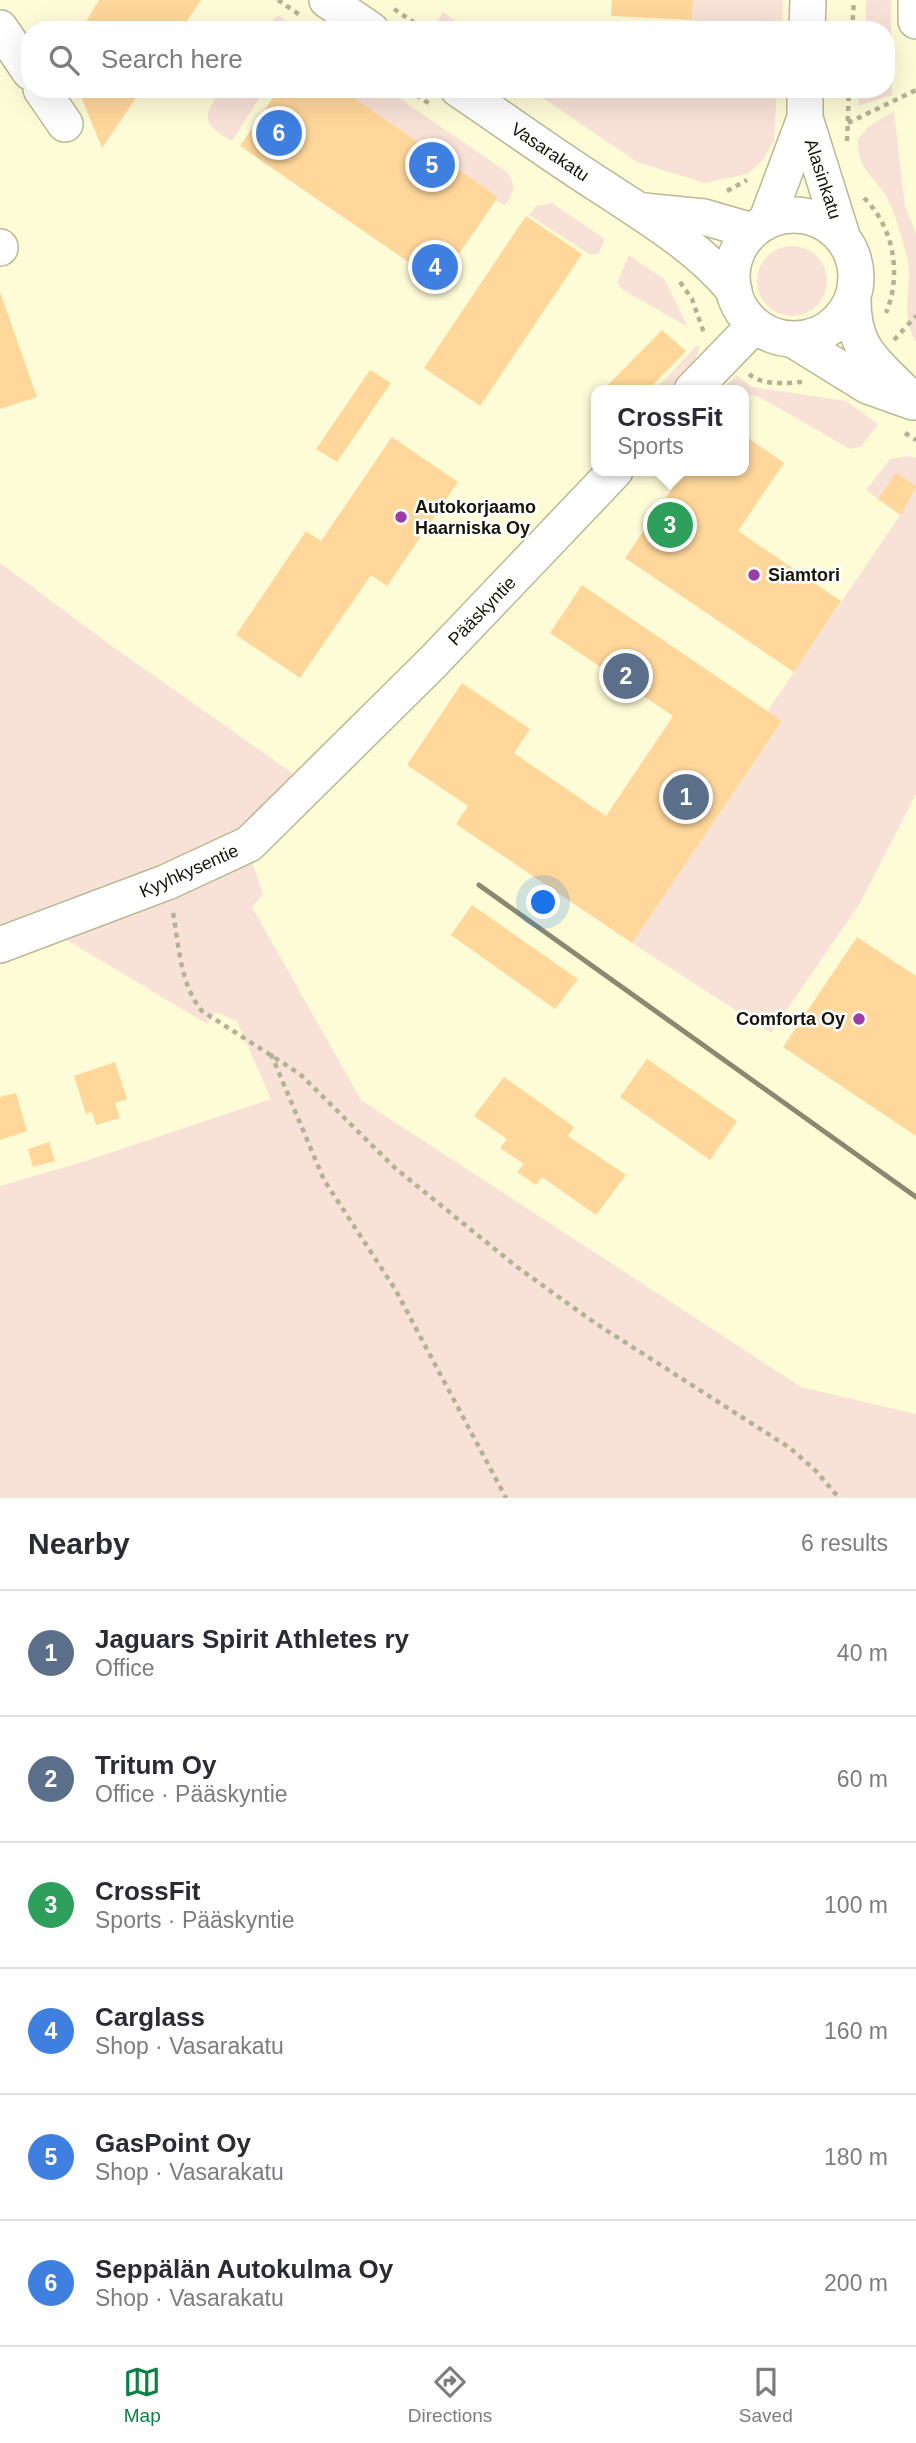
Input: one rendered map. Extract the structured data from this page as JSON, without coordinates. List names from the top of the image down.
{
  "streets": {
    "street": [
      "Vasarakatu",
      "Alasinkatu",
      "Pääskyntie",
      "Kyyhkysentie"
    ]
  },
  "crossings": [
    ["Vasarakatu", "Alasinkatu"],
    ["Pääskyntie", "Kyyhkysentie"]
  ],
  "places": ["Autokorjaamo Haarniska Oy", "Siamtori", "Comforta Oy"],
  "page": {
    "search": "Search here",
    "pins": [
      "6",
      "5",
      "4",
      "3",
      "2",
      "1"
    ],
    "popup": ["CrossFit", "Sports"],
    "heading": ["Nearby", "6 results"],
    "list": [
      {
        "mark": "1",
        "name": "Jaguars Spirit Athletes ry",
        "note": "Office",
        "value": "40 m"
      },
      {
        "mark": "2",
        "name": "Tritum Oy",
        "note": "Office · Pääskyntie",
        "value": "60 m"
      },
      {
        "mark": "3",
        "name": "CrossFit",
        "note": "Sports · Pääskyntie",
        "value": "100 m"
      },
      {
        "mark": "4",
        "name": "Carglass",
        "note": "Shop · Vasarakatu",
        "value": "160 m"
      },
      {
        "mark": "5",
        "name": "GasPoint Oy",
        "note": "Shop · Vasarakatu",
        "value": "180 m"
      },
      {
        "mark": "6",
        "name": "Seppälän Autokulma Oy",
        "note": "Shop · Vasarakatu",
        "value": "200 m"
      }
    ],
    "nav": ["Map", "Directions", "Saved"]
  }
}
